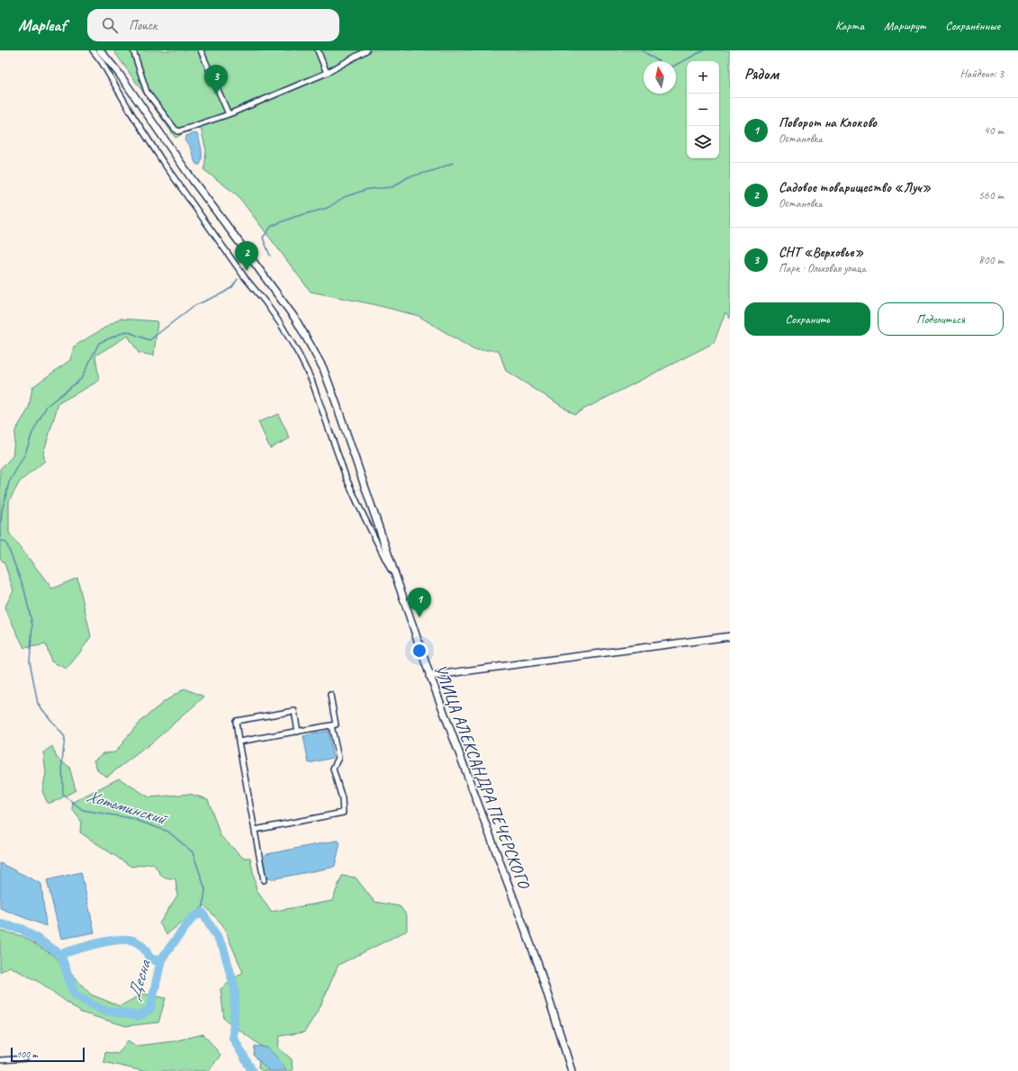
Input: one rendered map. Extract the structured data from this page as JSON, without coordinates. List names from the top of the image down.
{
  "streets": {
    "main road": ["УЛИЦА АЛЕКСАНДРА ПЕЧЕРСКОГО"]
  },
  "water": ["Хотьминский", "Десна"],
  "scale_bar": "100 m",
  "north": "top",
  "page": {
    "header": "Mapleaf",
    "search": "Поиск",
    "nav": ["Карта", "Маршрут", "Сохранённые"],
    "heading": ["Рядом", "Найдено: 3"],
    "map_buttons": ["+", "−"],
    "pins": ["3", "2", "1"],
    "list": [
      {
        "mark": "1",
        "name": "Поворот на Клоково",
        "note": "Остановка",
        "value": "40 m"
      },
      {
        "mark": "2",
        "name": "Садовое товарищество «Луч»",
        "note": "Остановка",
        "value": "560 m"
      },
      {
        "mark": "3",
        "name": "СНТ «Верховье»",
        "note": "Парк · Ольховая улица",
        "value": "800 m"
      }
    ],
    "buttons": ["Сохранить", "Поделиться"],
    "scale": "100 m"
  }
}
